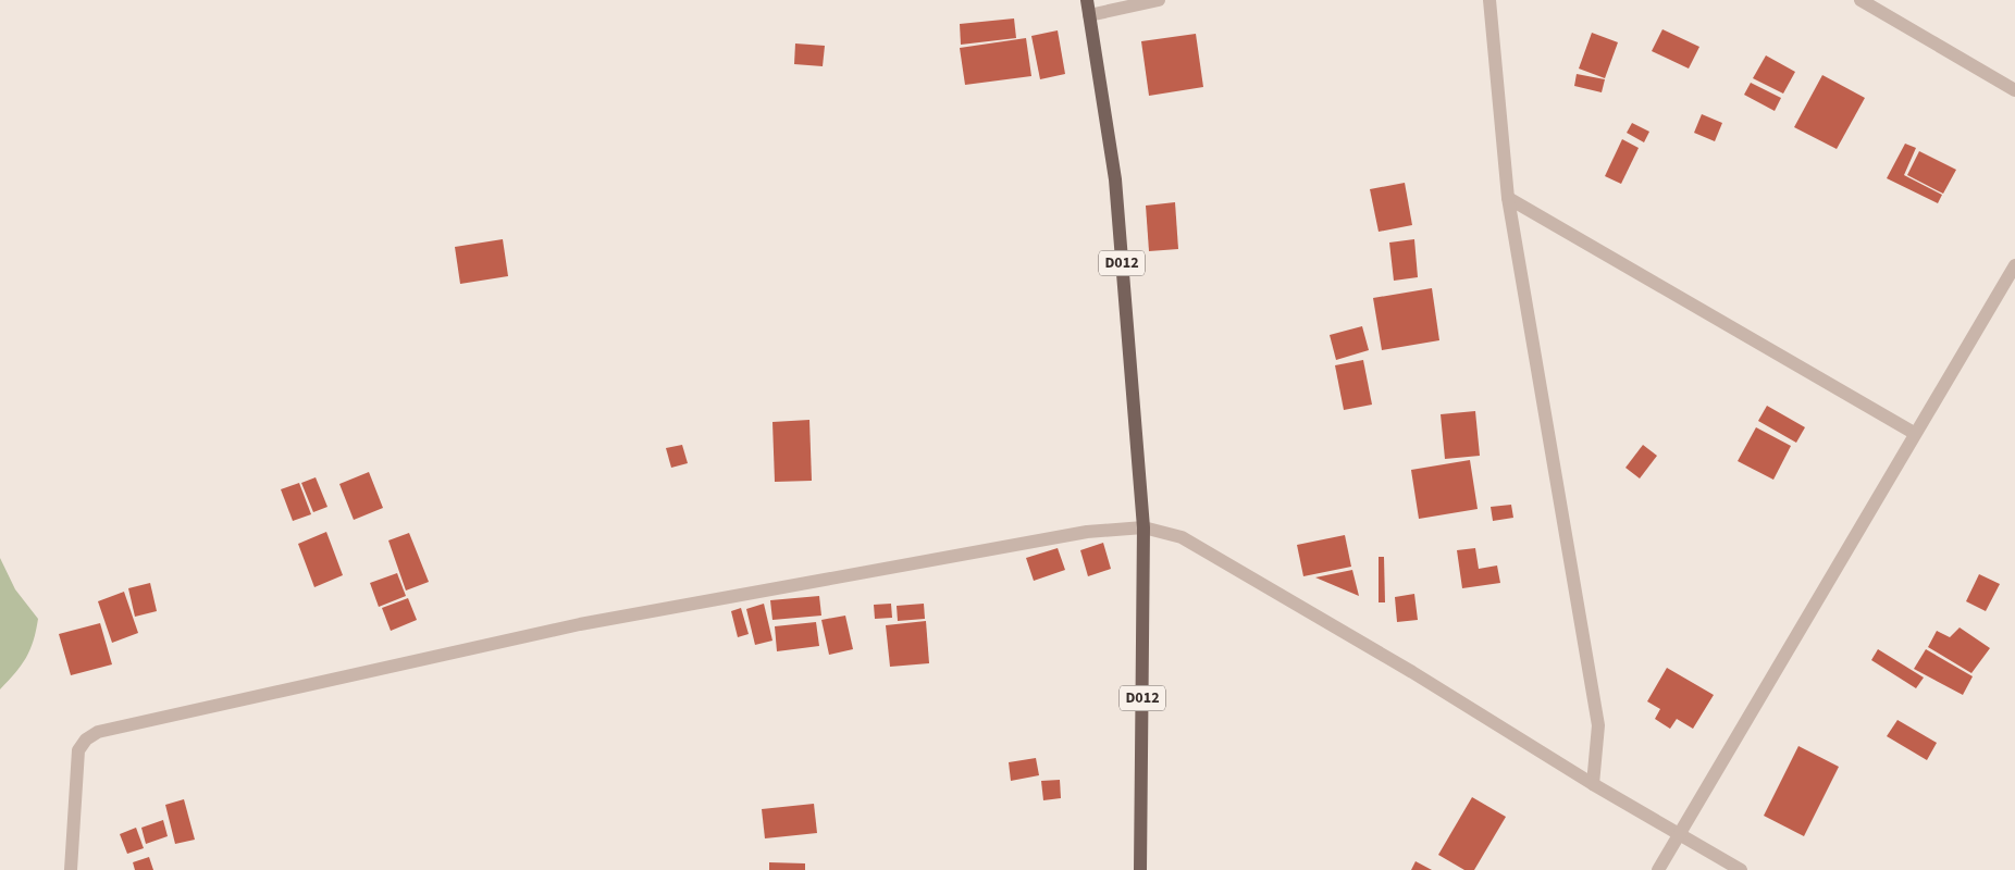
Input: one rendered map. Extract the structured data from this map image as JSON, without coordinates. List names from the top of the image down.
{
  "streets": {
    "main road": ["D012"]
  }
}
